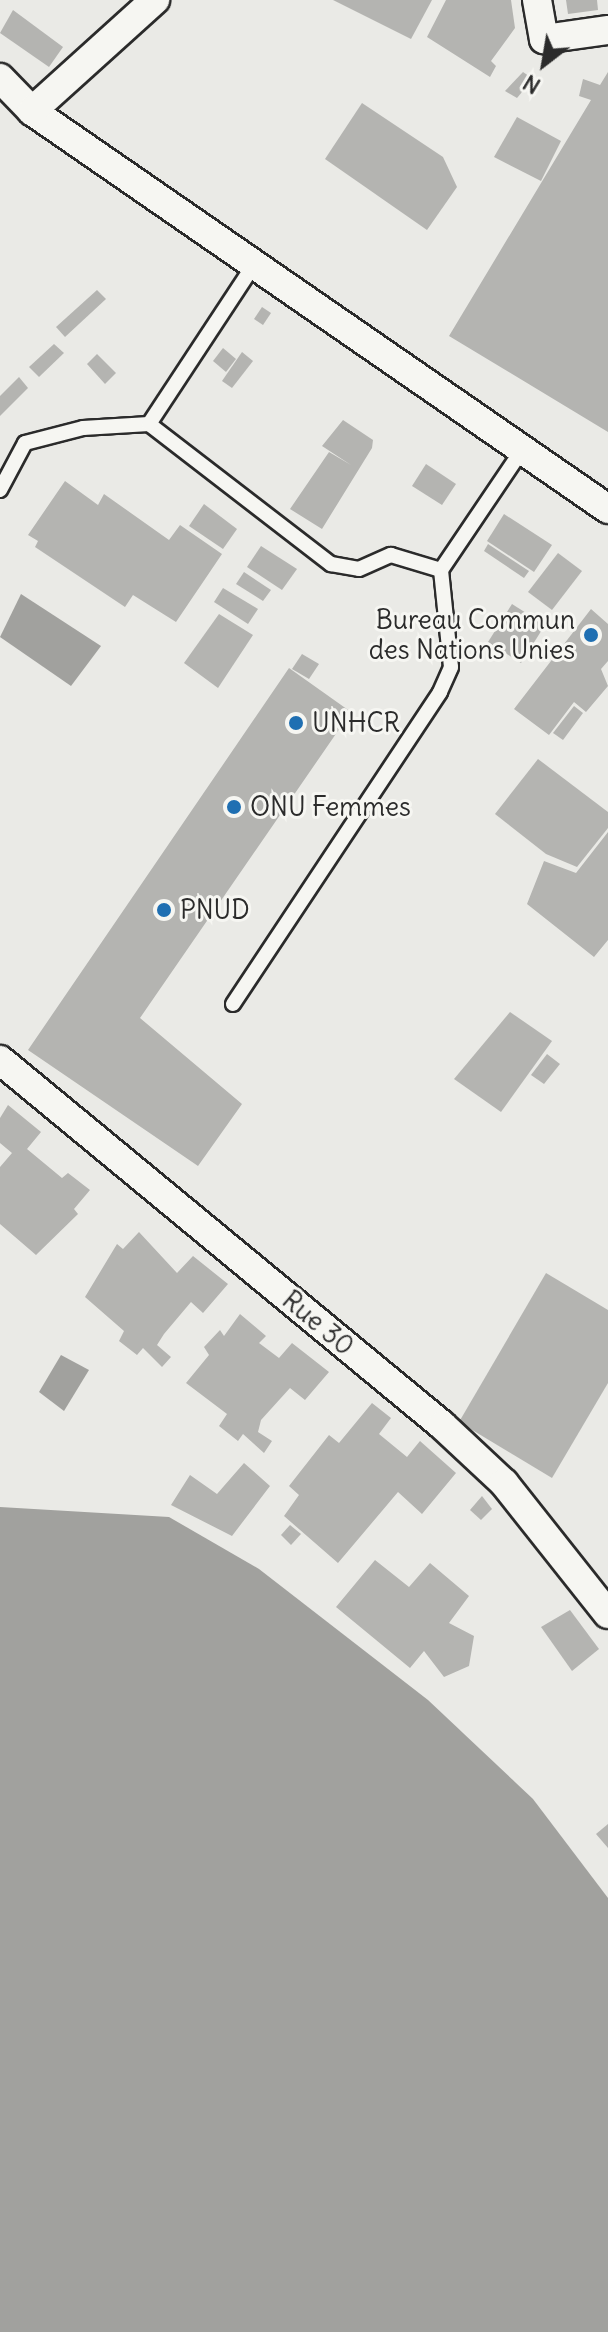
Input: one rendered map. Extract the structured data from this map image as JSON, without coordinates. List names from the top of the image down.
{
  "streets": {
    "street": ["Rue 30"]
  },
  "places": [
    "Bureau Commun des Nations Unies",
    "UNHCR",
    "ONU Femmes",
    "PNUD"
  ],
  "north": "bottom left"
}
